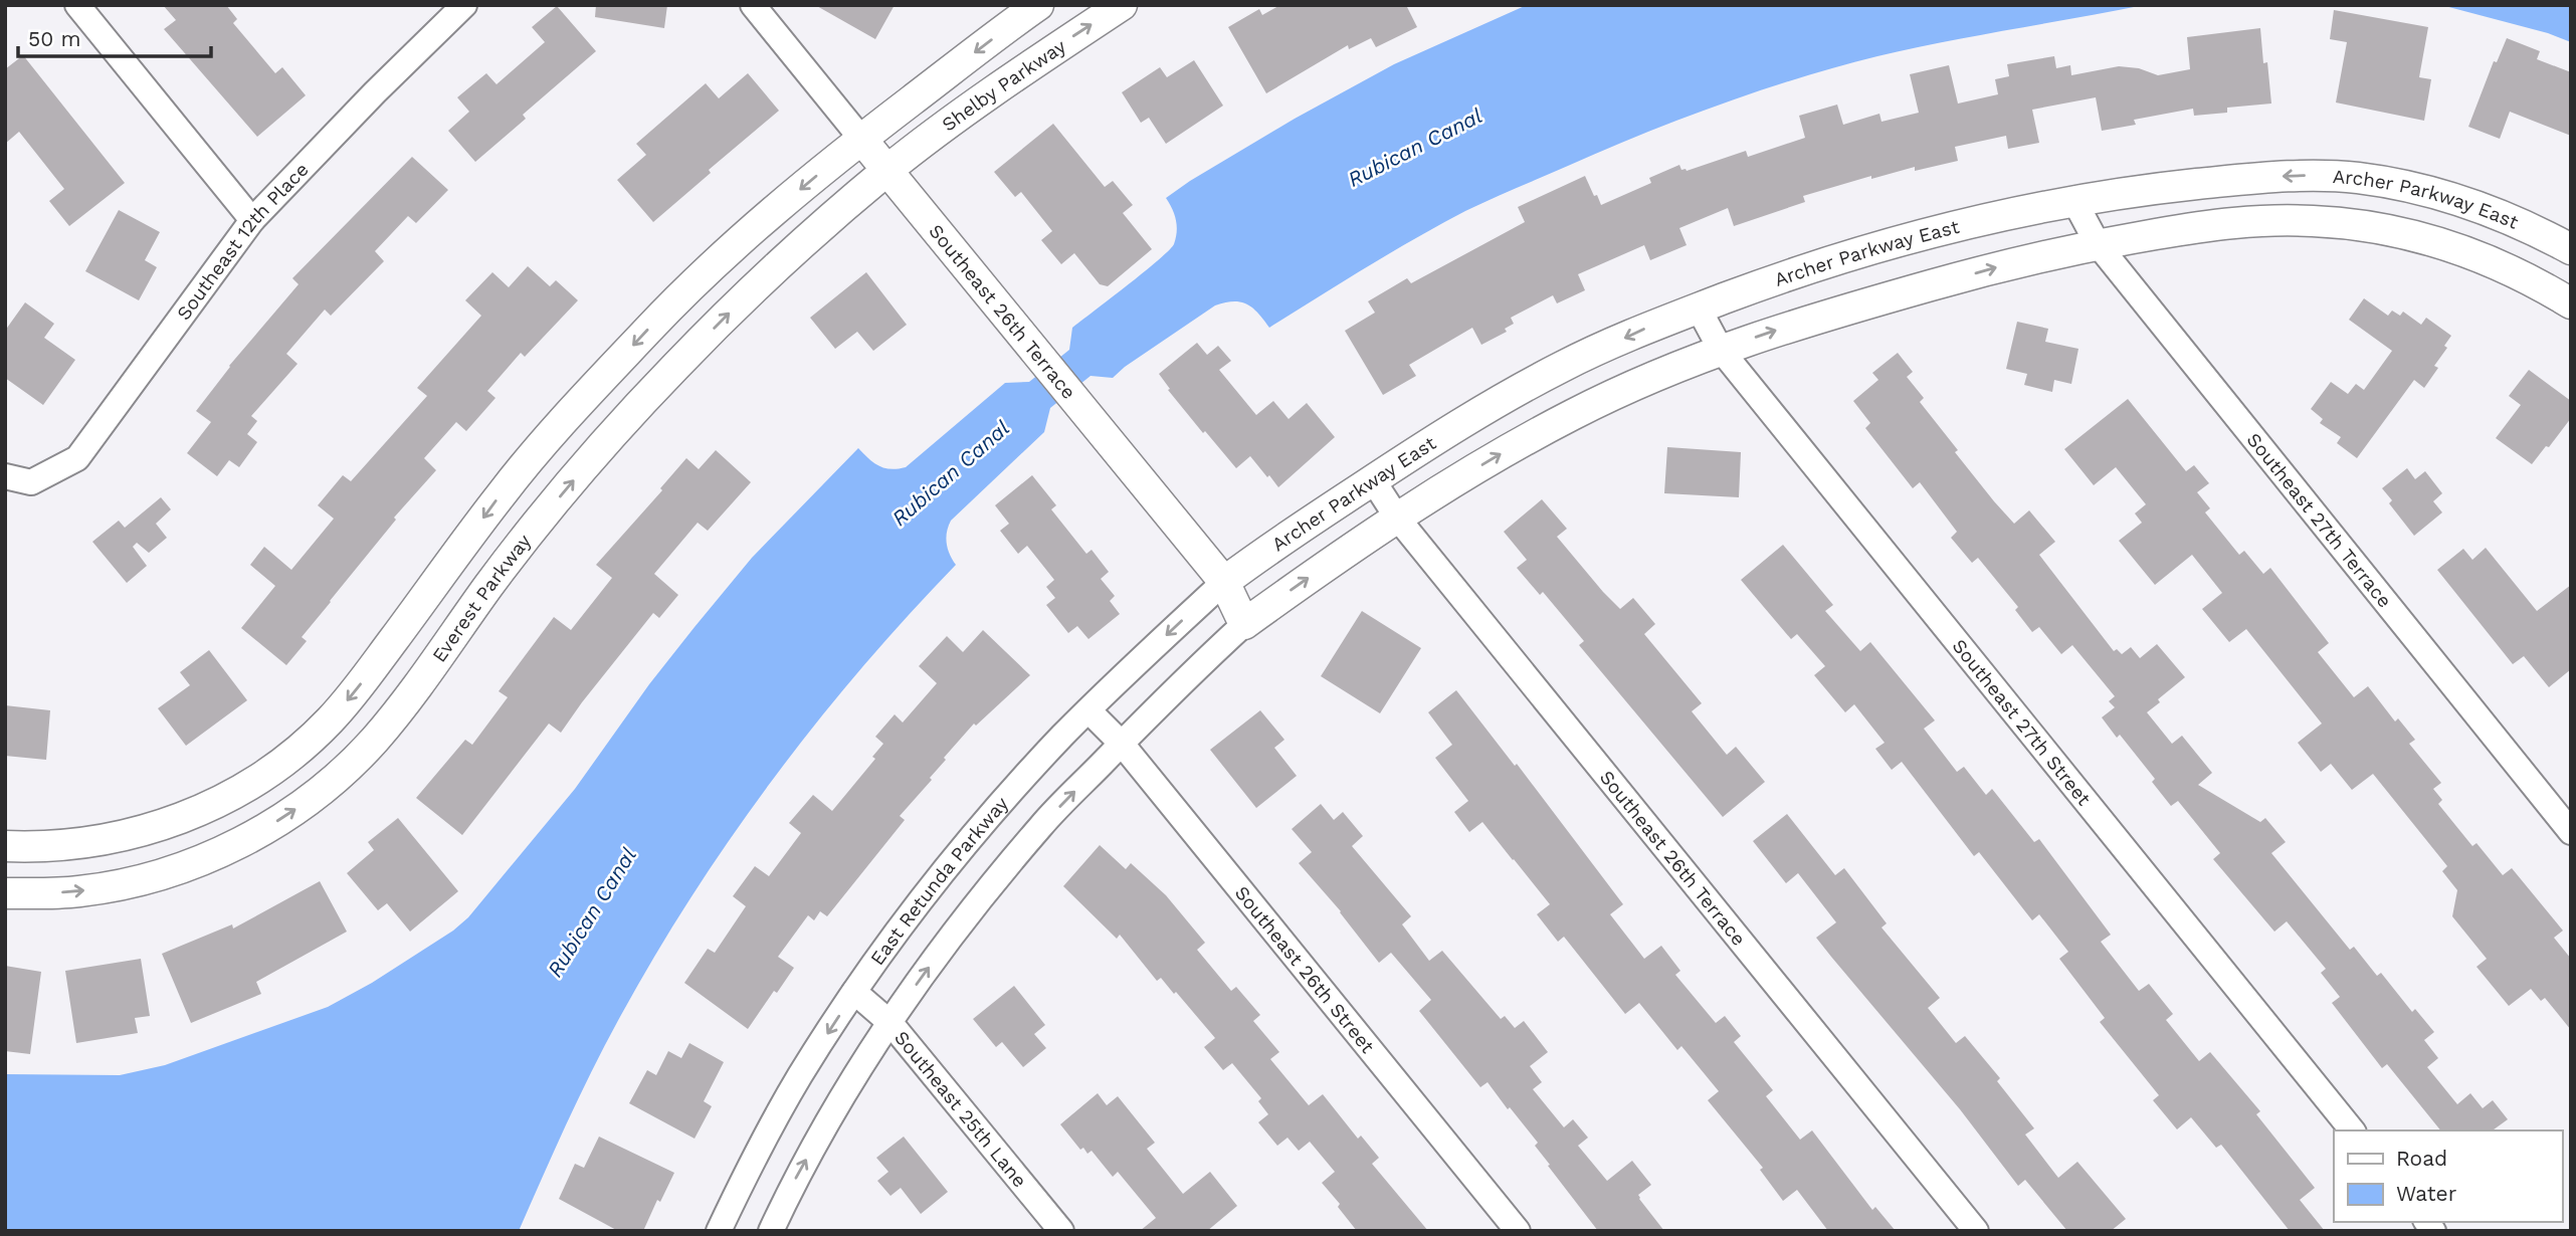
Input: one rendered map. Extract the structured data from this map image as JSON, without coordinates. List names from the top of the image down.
{
  "streets": {
    "street": [
      "Shelby Parkway",
      "Archer Parkway East",
      "Southeast 12th Place",
      "Southeast 26th Terrace",
      "Southeast 27th Terrace",
      "Everest Parkway",
      "Southeast 27th Street",
      "East Retunda Parkway",
      "Southeast 26th Street",
      "Southeast 25th Lane"
    ]
  },
  "crossings": [
    ["Shelby Parkway", "Southeast 26th Terrace"],
    ["Shelby Parkway", "Everest Parkway"],
    ["Archer Parkway East", "Southeast 26th Terrace"],
    ["Archer Parkway East", "Southeast 27th Terrace"],
    ["Archer Parkway East", "Southeast 27th Street"],
    ["Archer Parkway East", "East Retunda Parkway"],
    ["Southeast 26th Terrace", "Everest Parkway"],
    ["Southeast 26th Terrace", "East Retunda Parkway"],
    ["East Retunda Parkway", "Southeast 26th Street"],
    ["East Retunda Parkway", "Southeast 25th Lane"]
  ],
  "water": ["Rubican Canal"],
  "legend": ["Road", "Water"],
  "scale_bar": "50 m"
}
